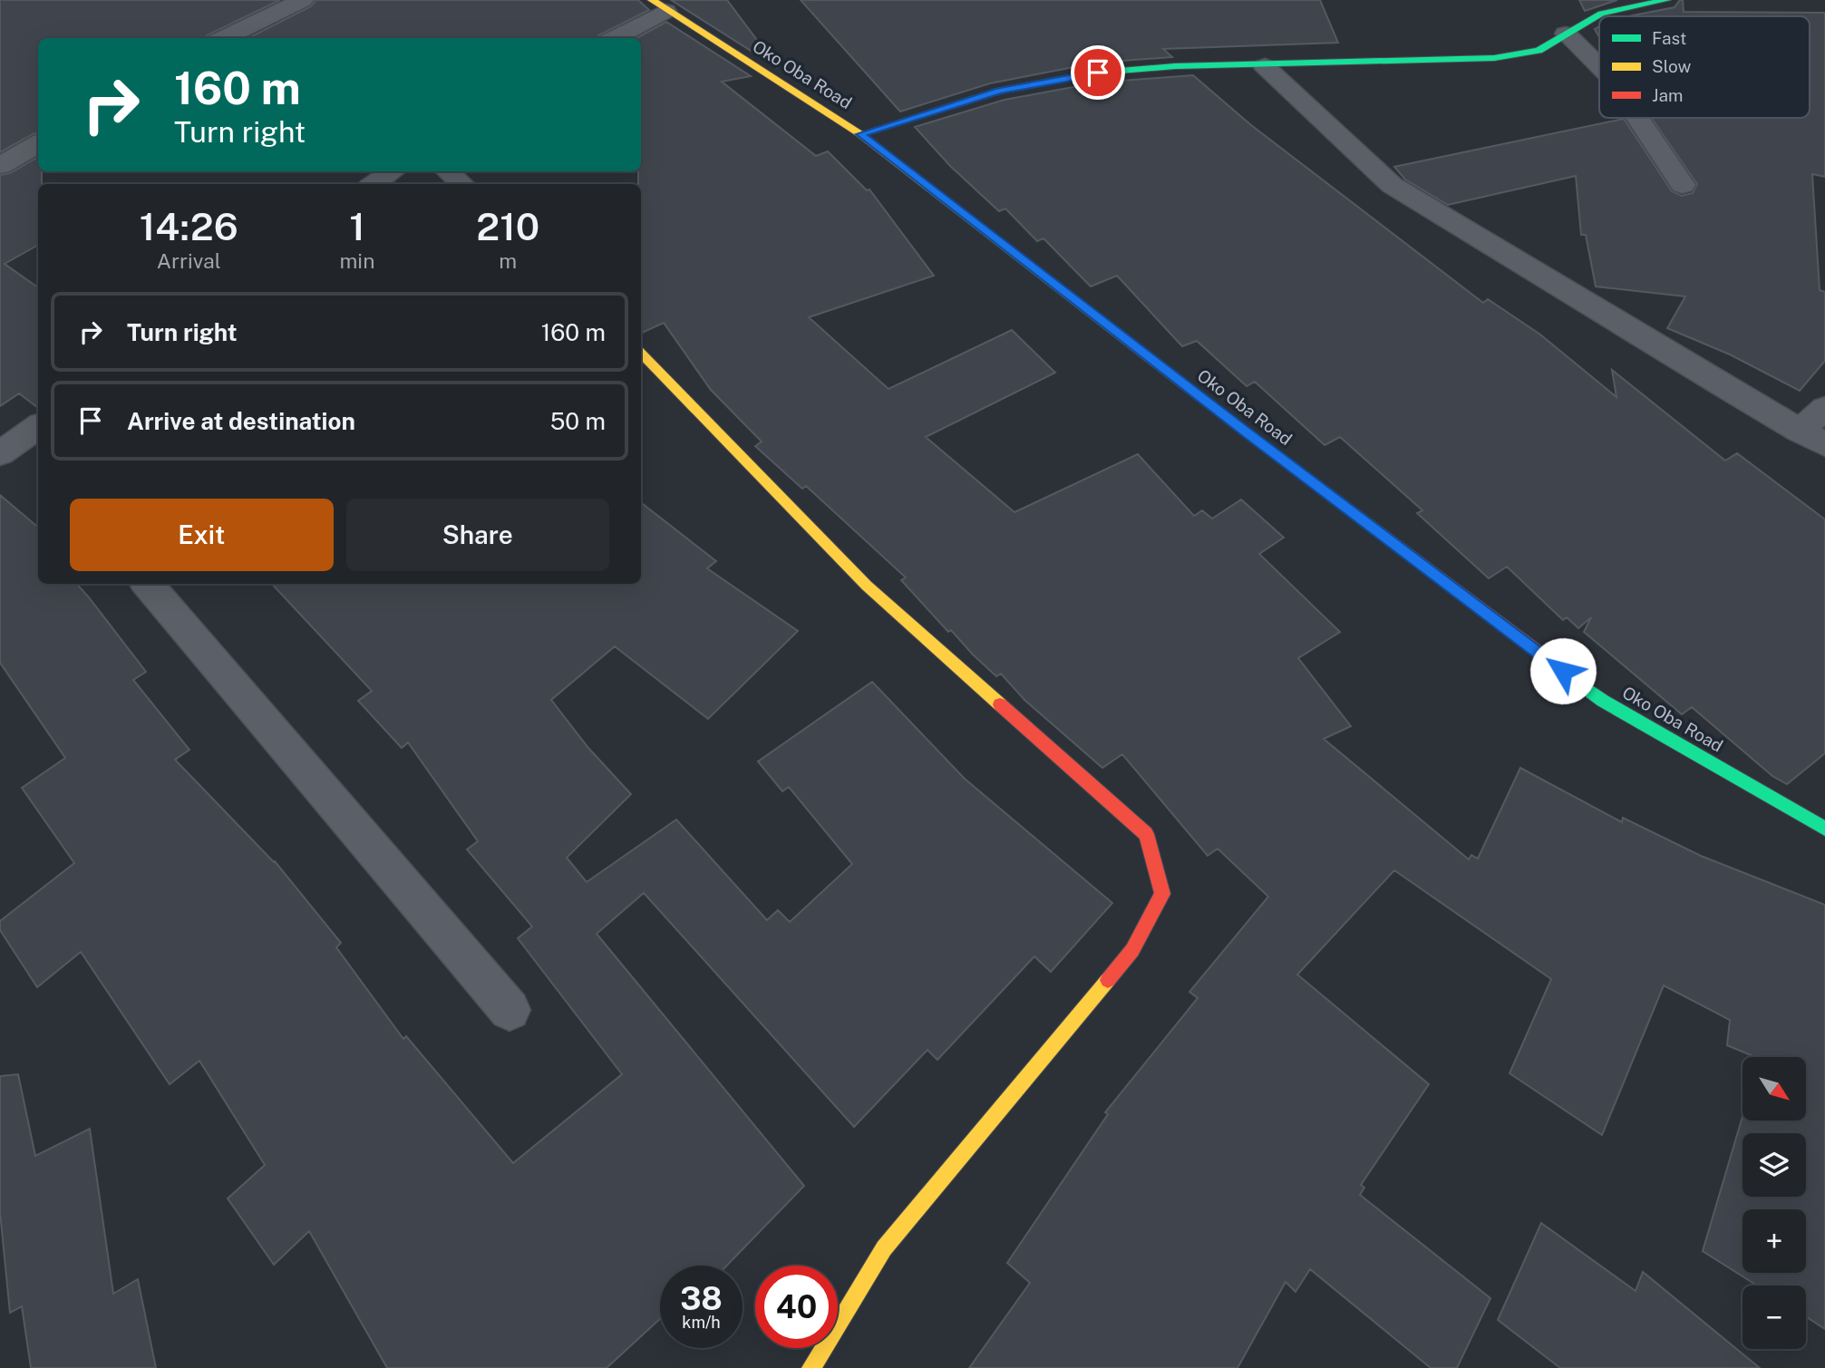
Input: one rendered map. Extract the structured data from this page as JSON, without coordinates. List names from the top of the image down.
{
  "streets": {
    "street": ["Oko Oba Road"]
  },
  "legend": ["Fast", "Slow", "Jam"],
  "north": "bottom right",
  "page": {
    "turn": ["160 m", "Turn right"],
    "eta": [
      "14:26",
      "Arrival",
      "1",
      "min",
      "210",
      "m"
    ],
    "list": [
      {
        "name": "Turn right",
        "value": "160 m"
      },
      {
        "name": "Arrive at destination",
        "value": "50 m"
      }
    ],
    "buttons": ["Exit", "Share"],
    "map_buttons": ["+", "−"],
    "speed": "38 km/h",
    "limit": "40"
  }
}
